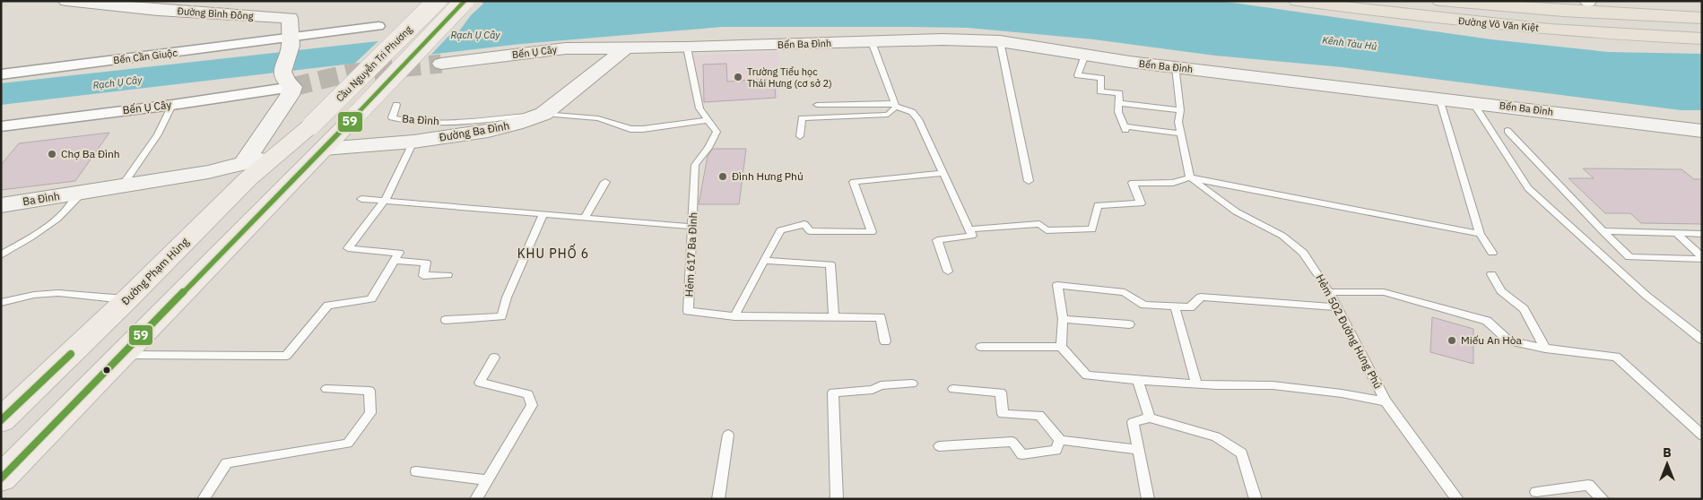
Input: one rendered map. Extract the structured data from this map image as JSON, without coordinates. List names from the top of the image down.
{
  "streets": {
    "highway": ["Đường Võ Văn Kiệt"],
    "main road": ["Cầu Nguyễn Tri Phương", "Đường Phạm Hùng"],
    "street": [
      "Đường Bình Đông",
      "Bến Ba Đình",
      "Bến Ụ Cây",
      "Bến Cần Giuộc",
      "Ba Đình",
      "Đường Ba Đình"
    ],
    "lane": ["Hẻm 617 Ba Đình", "Hẻm 502 Đường Hưng Phú"]
  },
  "crossings": [
    ["Đường Bình Đông", "Bến Cần Giuộc"],
    ["Bến Ba Đình", "Bến Ụ Cây"],
    ["Bến Ba Đình", "Đường Ba Đình"],
    ["Bến Ba Đình", "Hẻm 617 Ba Đình"],
    ["Bến Ụ Cây", "Đường Ba Đình"],
    ["Cầu Nguyễn Tri Phương", "Đường Ba Đình"],
    ["Cầu Nguyễn Tri Phương", "Đường Phạm Hùng"],
    ["Ba Đình", "Đường Ba Đình"]
  ],
  "districts": ["KHU PHỐ 6"],
  "water": ["Rạch Ụ Cây", "Kênh Tàu Hủ"],
  "places": [
    "Trường Tiểu học Thái Hưng (cơ sở 2)",
    "Chợ Ba Đình",
    "Đình Hưng Phú",
    "Miếu An Hòa"
  ],
  "lines": ["transit line 59"],
  "north": "top"
}
